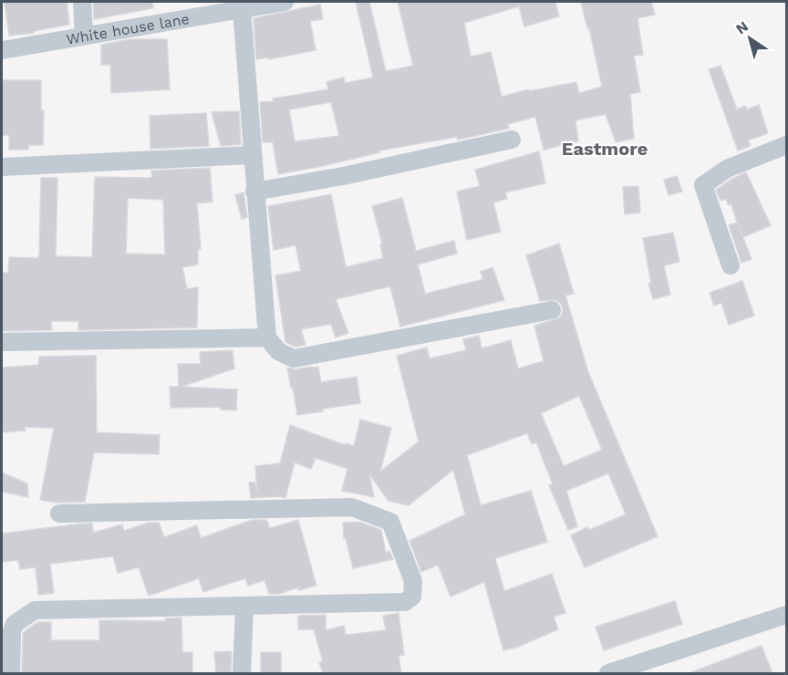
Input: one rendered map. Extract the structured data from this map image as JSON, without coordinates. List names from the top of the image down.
{
  "streets": {
    "street": ["White house lane"]
  },
  "districts": ["Eastmore"],
  "north": "top left"
}
